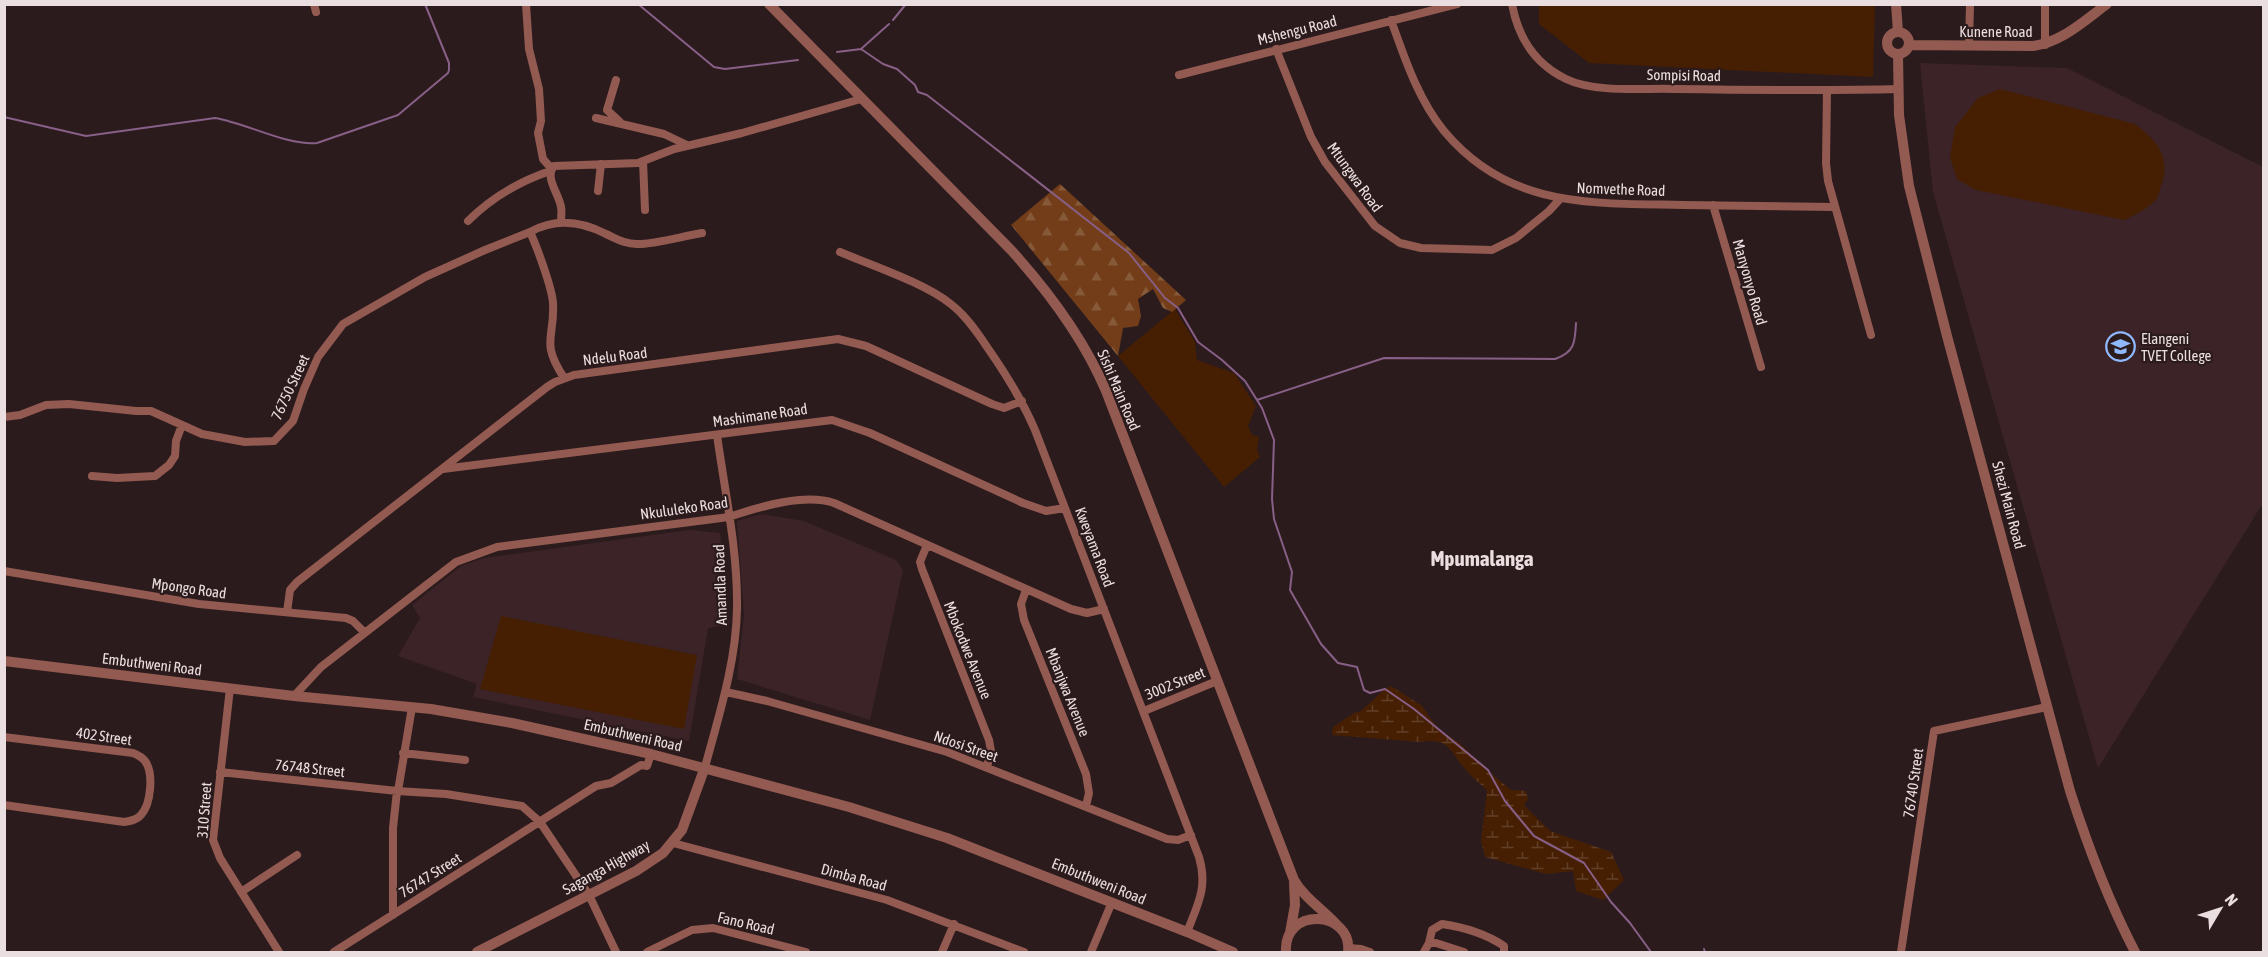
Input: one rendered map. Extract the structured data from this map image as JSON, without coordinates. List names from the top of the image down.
{
  "streets": {
    "street": [
      "Mshengu Road",
      "Kunene Road",
      "Sompisi Road",
      "Mtungwa Road",
      "Nomvethe Road",
      "Manyonyo Road",
      "Ndelu Road",
      "76750 Street",
      "Sishi Main Road",
      "Mashimane Road",
      "Shezi Main Road",
      "Nkululeko Road",
      "Kweyama Road",
      "Amandla Road",
      "Mpongo Road",
      "Mbokodwe Avenue",
      "Embuthweni Road",
      "3002 Street",
      "Mbanjwa Avenue",
      "402 Street",
      "Ndosi Street",
      "76748 Street",
      "76740 Street",
      "310 Street",
      "Saganga Highway",
      "76747 Street",
      "Dimba Road",
      "Fano Road"
    ]
  },
  "crossings": [
    ["Mshengu Road", "Mtungwa Road"],
    ["Mshengu Road", "Nomvethe Road"],
    ["Kunene Road", "Shezi Main Road"],
    ["Sompisi Road", "Shezi Main Road"],
    ["Mtungwa Road", "Nomvethe Road"],
    ["Nomvethe Road", "Manyonyo Road"],
    ["Ndelu Road", "Mashimane Road"],
    ["Ndelu Road", "Kweyama Road"],
    ["Ndelu Road", "Mpongo Road"],
    ["Sishi Main Road", "3002 Street"],
    ["Mashimane Road", "Kweyama Road"],
    ["Mashimane Road", "Amandla Road"],
    ["Shezi Main Road", "76740 Street"],
    ["Nkululeko Road", "Kweyama Road"],
    ["Nkululeko Road", "Amandla Road"],
    ["Nkululeko Road", "Mpongo Road"],
    ["Nkululeko Road", "Mbokodwe Avenue"],
    ["Nkululeko Road", "Embuthweni Road"],
    ["Nkululeko Road", "Mbanjwa Avenue"],
    ["Kweyama Road", "Embuthweni Road"],
    ["Kweyama Road", "3002 Street"],
    ["Kweyama Road", "Ndosi Street"],
    ["Amandla Road", "Embuthweni Road"],
    ["Amandla Road", "Ndosi Street"],
    ["Amandla Road", "Saganga Highway"],
    ["Mbokodwe Avenue", "Ndosi Street"],
    ["Embuthweni Road", "310 Street"],
    ["Embuthweni Road", "Saganga Highway"],
    ["Embuthweni Road", "76747 Street"],
    ["Mbanjwa Avenue", "Ndosi Street"],
    ["76748 Street", "310 Street"],
    ["76748 Street", "76747 Street"],
    ["Saganga Highway", "Dimba Road"]
  ],
  "districts": ["Mpumalanga"],
  "places": {
    "school or university": ["Elangeni TVET College"]
  },
  "north": "top right"
}
